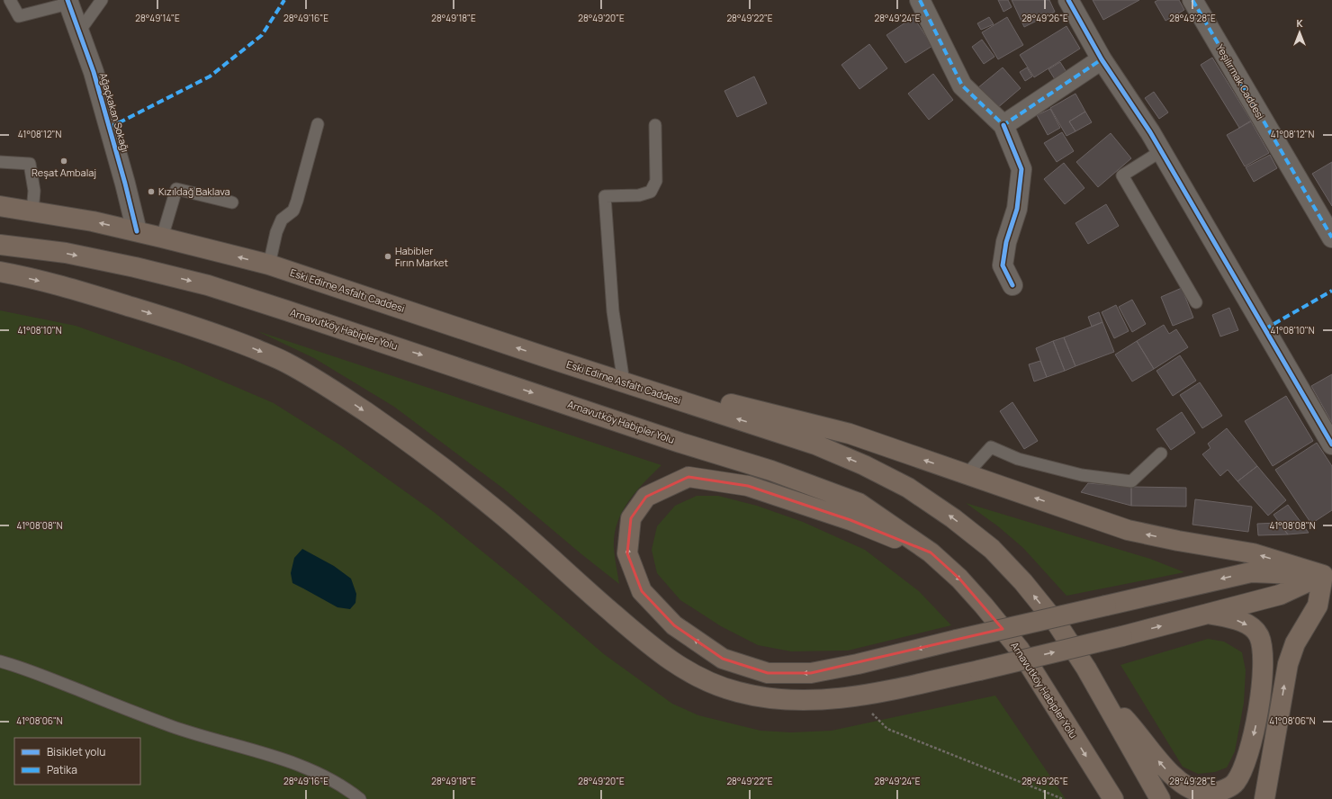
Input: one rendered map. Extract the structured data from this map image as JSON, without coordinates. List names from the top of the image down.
{
  "streets": {
    "highway": ["Eski Edirne Asfaltı Caddesi", "Arnavutköy Habipler Yolu"],
    "street": ["Yeşilırmak Caddesi", "Ağaçkakan Sokağı"]
  },
  "crossings": [
    ["Ağaçkakan Sokağı", "Eski Edirne Asfaltı Caddesi"]
  ],
  "places": ["Reşat Ambalaj", "Kızıldağ Baklava", "Habibler Fırın Market"],
  "legend": ["Bisiklet yolu", "Patika"],
  "north": "top",
  "coordinates": [
    "28°49'14\"E",
    "28°49'16\"E",
    "28°49'18\"E",
    "28°49'20\"E",
    "28°49'22\"E",
    "28°49'24\"E",
    "28°49'26\"E",
    "28°49'28\"E",
    "41°08'12\"N",
    "41°08'10\"N",
    "41°08'08\"N",
    "41°08'06\"N"
  ]
}
